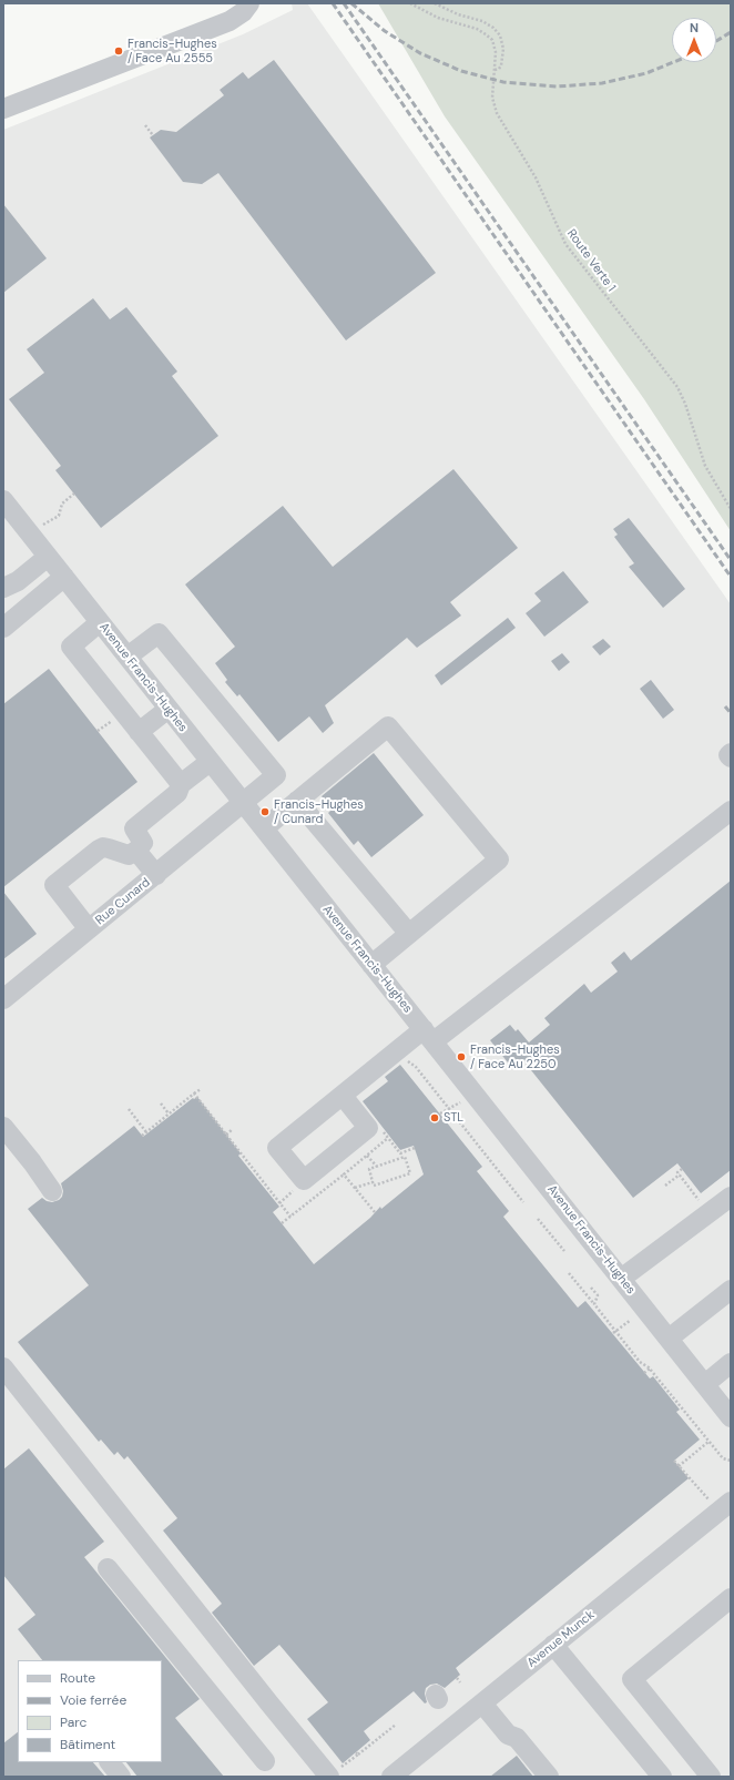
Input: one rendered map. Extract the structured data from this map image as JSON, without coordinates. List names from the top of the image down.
{
  "streets": {
    "street": ["Avenue Francis-Hughes", "Rue Cunard", "Avenue Munck"],
    "path": ["Route Verte 1"]
  },
  "crossings": [
    ["Avenue Francis-Hughes", "Rue Cunard"]
  ],
  "places": [
    "Francis-Hughes / Face Au 2555",
    "Francis-Hughes / Cunard",
    "Francis-Hughes / Face Au 2250",
    "STL"
  ],
  "legend": [
    "Route",
    "Voie ferrée",
    "Parc",
    "Bâtiment"
  ],
  "north": "top"
}
